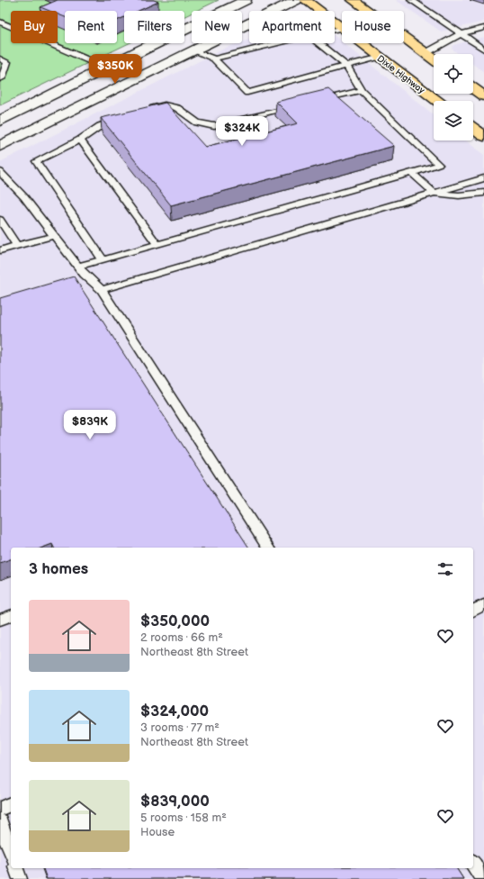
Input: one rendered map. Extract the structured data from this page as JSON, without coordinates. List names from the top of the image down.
{
  "streets": {
    "highway": ["Dixie Highway"]
  },
  "page": {
    "chip": [
      "Buy",
      "Rent",
      "Filters",
      "New",
      "Apartment",
      "House"
    ],
    "price": ["$350K", "$324K", "$839K"],
    "heading": "3 homes",
    "list": [
      {
        "name": "$350,000",
        "note": "2 rooms · 66 m² · Northeast 8th Street"
      },
      {
        "name": "$324,000",
        "note": "3 rooms · 77 m² · Northeast 8th Street"
      },
      {
        "name": "$839,000",
        "note": "5 rooms · 158 m² · House"
      }
    ]
  }
}
